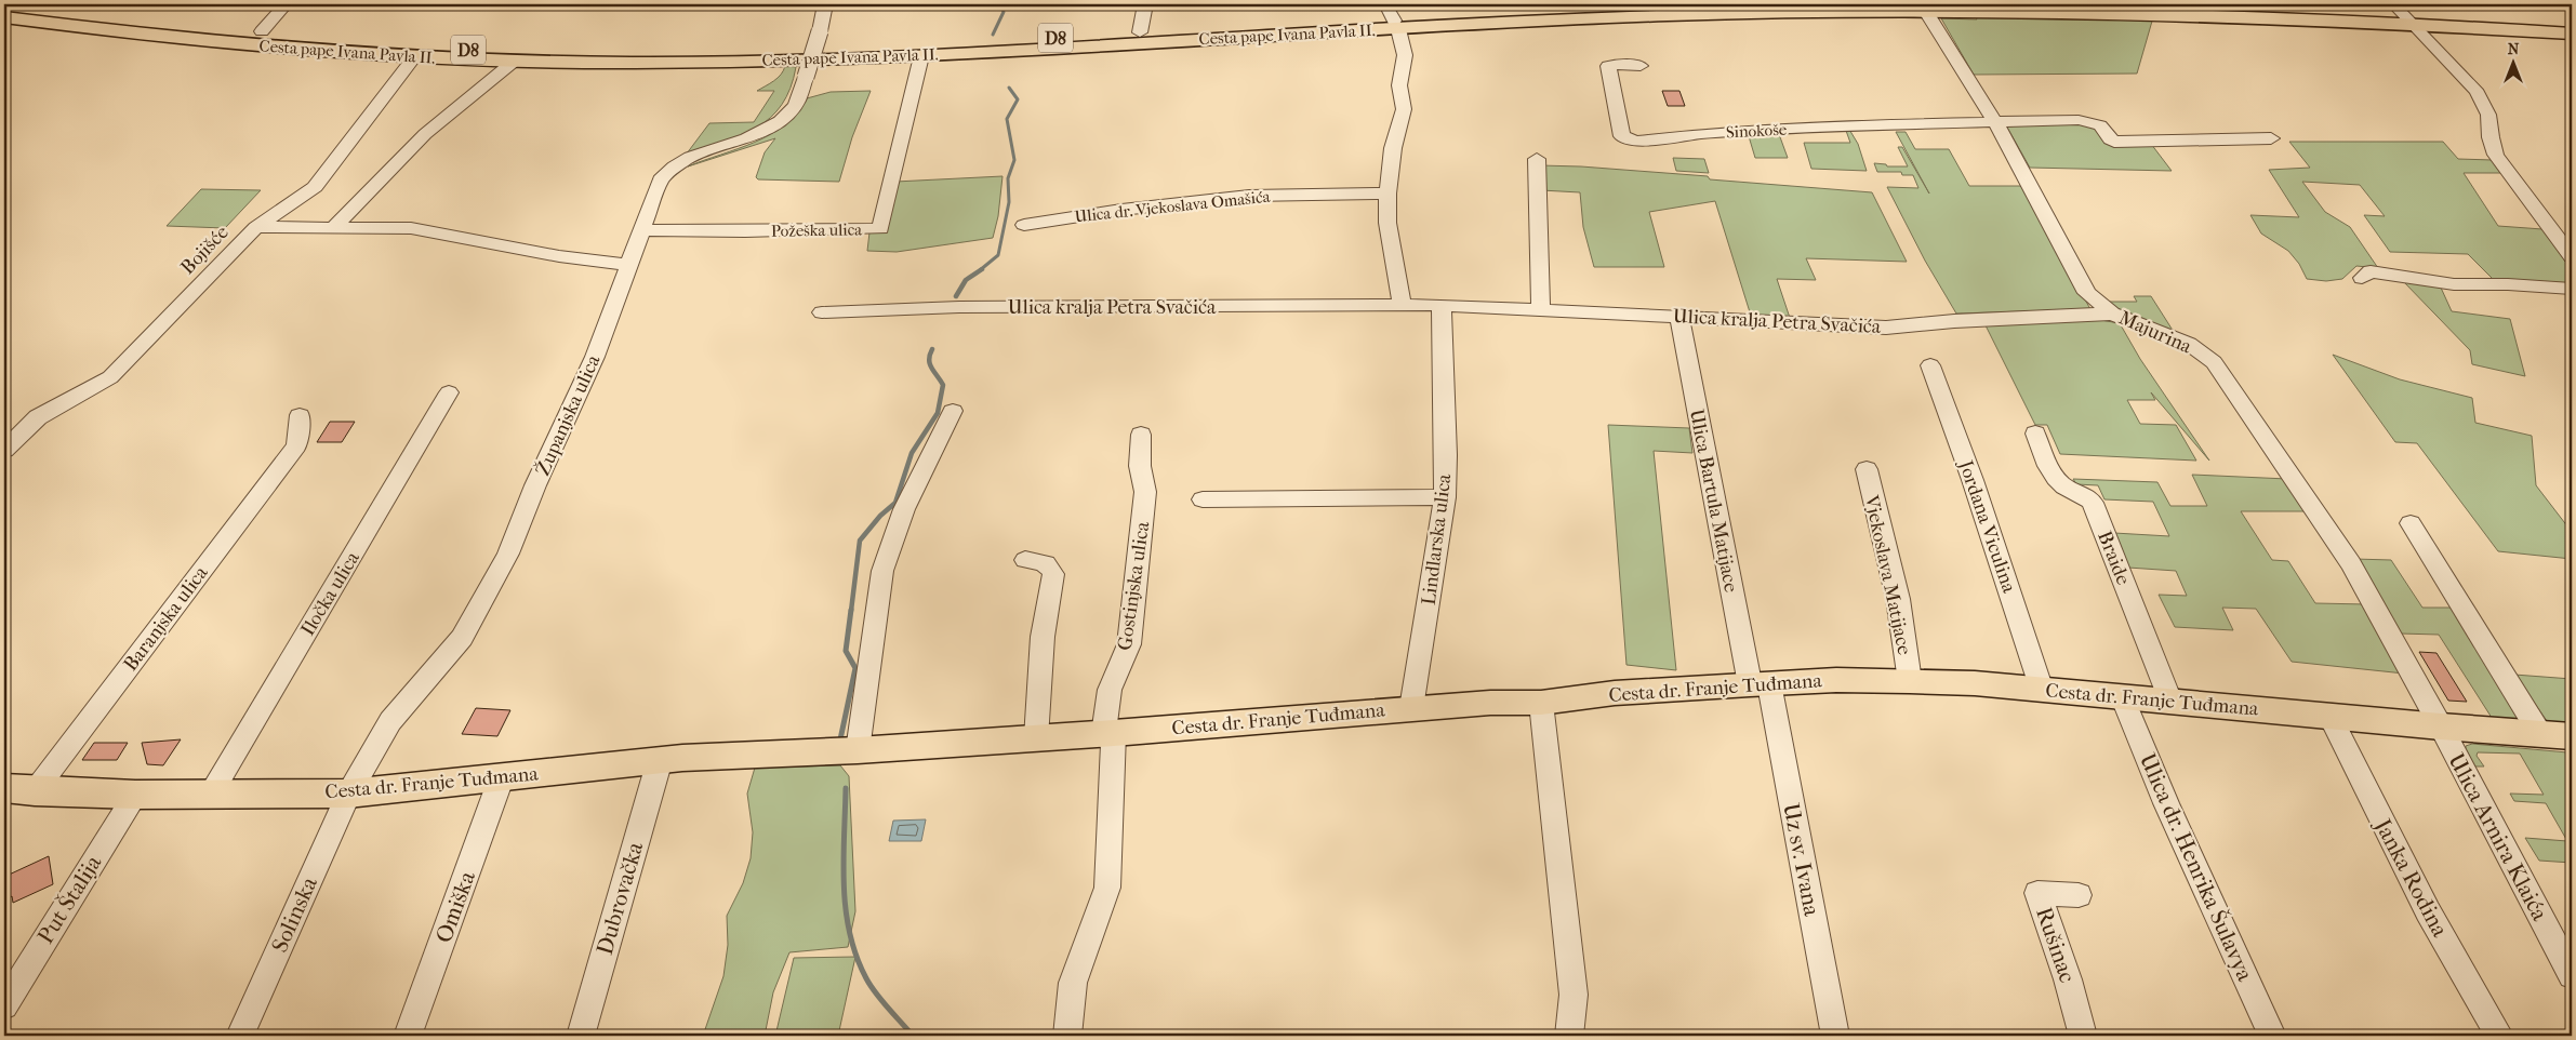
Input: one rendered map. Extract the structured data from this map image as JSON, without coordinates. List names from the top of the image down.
{
  "streets": {
    "main road": ["Cesta pape Ivana Pavla II.", "D8", "Cesta dr. Franje Tuđmana"],
    "street": [
      "Sinokoše",
      "Ulica dr. Vjekoslava Omašića",
      "Požeška ulica",
      "Bojišće",
      "Ulica kralja Petra Svačića",
      "Majurina",
      "Županjska ulica",
      "Ulica Bartula Matijace",
      "Jordana Viculina",
      "Lindlarska ulica",
      "Braide",
      "Vjekoslava Matijace",
      "Gostinjska ulica",
      "Iločka ulica",
      "Baranjska ulica",
      "Ulica Arnira Klaića",
      "Uz sv. Ivana",
      "Ulica dr. Henrika Šulavya",
      "Janka Rodina",
      "Dubrovačka",
      "Put Štalija",
      "Omiška",
      "Solinska",
      "Rušinac"
    ]
  },
  "crossings": [
    ["Cesta pape Ivana Pavla II.", "Bojišće"],
    ["Sinokoše", "Majurina"],
    ["Požeška ulica", "Županjska ulica"],
    ["Ulica kralja Petra Svačića", "Majurina"],
    ["Ulica kralja Petra Svačića", "Ulica Bartula Matijace"],
    ["Ulica kralja Petra Svačića", "Lindlarska ulica"],
    ["Majurina", "Cesta dr. Franje Tuđmana"],
    ["Majurina", "Ulica Arnira Klaića"],
    ["Županjska ulica", "Cesta dr. Franje Tuđmana"],
    ["Županjska ulica", "Solinska"],
    ["Ulica Bartula Matijace", "Cesta dr. Franje Tuđmana"],
    ["Ulica Bartula Matijace", "Uz sv. Ivana"],
    ["Jordana Viculina", "Cesta dr. Franje Tuđmana"],
    ["Lindlarska ulica", "Cesta dr. Franje Tuđmana"],
    ["Braide", "Cesta dr. Franje Tuđmana"],
    ["Vjekoslava Matijace", "Cesta dr. Franje Tuđmana"],
    ["Gostinjska ulica", "Cesta dr. Franje Tuđmana"],
    ["Iločka ulica", "Cesta dr. Franje Tuđmana"],
    ["Baranjska ulica", "Cesta dr. Franje Tuđmana"],
    ["Cesta dr. Franje Tuđmana", "Ulica Arnira Klaića"],
    ["Cesta dr. Franje Tuđmana", "Uz sv. Ivana"],
    ["Cesta dr. Franje Tuđmana", "Ulica dr. Henrika Šulavya"],
    ["Cesta dr. Franje Tuđmana", "Janka Rodina"],
    ["Cesta dr. Franje Tuđmana", "Dubrovačka"],
    ["Cesta dr. Franje Tuđmana", "Put Štalija"],
    ["Cesta dr. Franje Tuđmana", "Omiška"],
    ["Cesta dr. Franje Tuđmana", "Solinska"]
  ],
  "north": "top"
}
